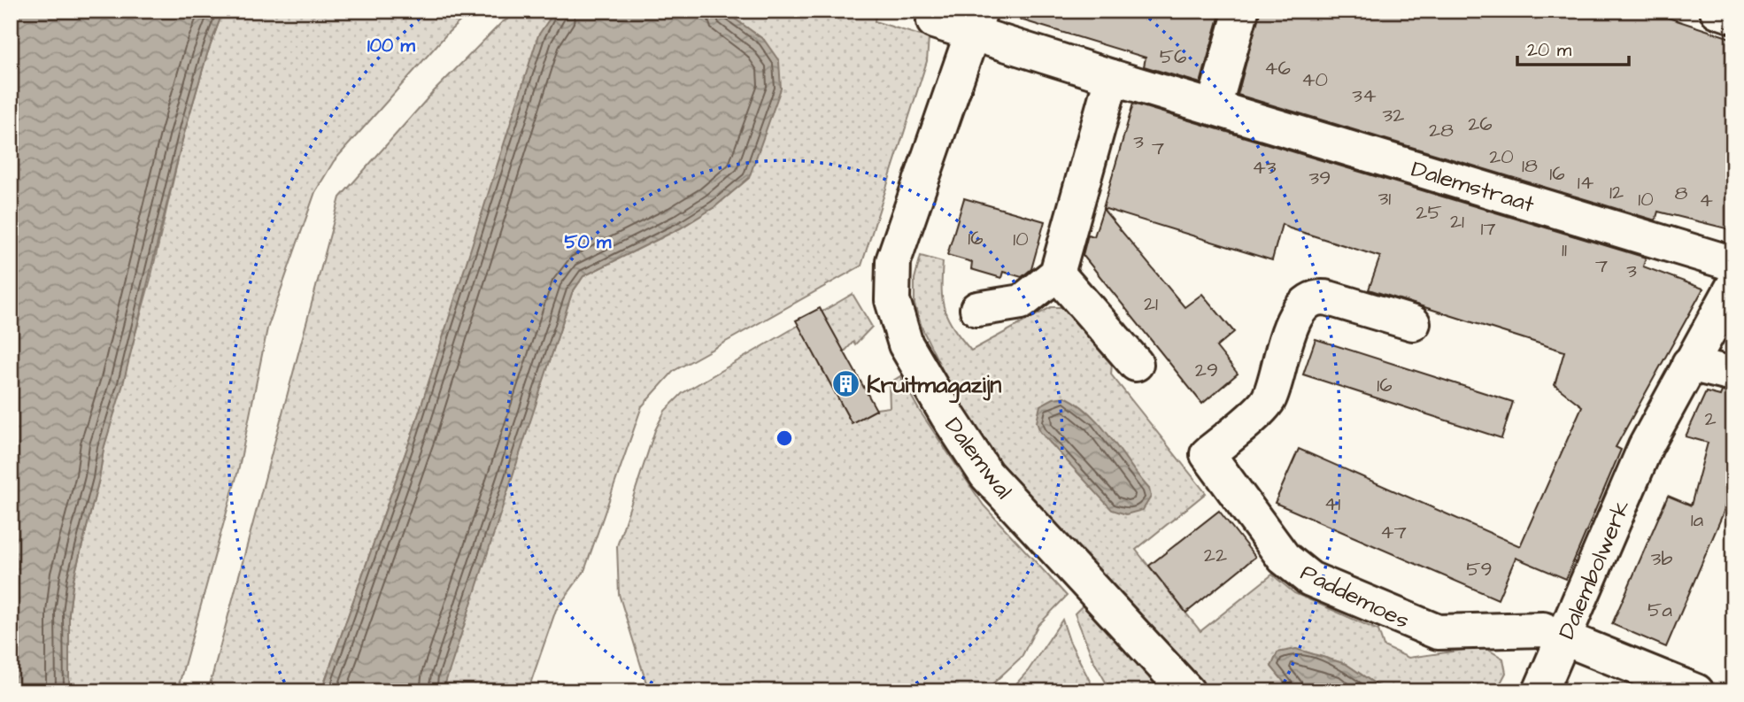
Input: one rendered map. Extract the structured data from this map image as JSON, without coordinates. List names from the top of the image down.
{
  "streets": {
    "street": [
      "Dalemstraat",
      "Dalemwal",
      "Dalembolwerk",
      "Paddemoes"
    ]
  },
  "crossings": [
    ["Dalemstraat", "Dalemwal"],
    ["Dalembolwerk", "Paddemoes"]
  ],
  "places": {
    "building": ["Kruitmagazijn"]
  },
  "house_numbers": [
    "56",
    "46",
    "40",
    "34",
    "32",
    "26",
    "28",
    "3",
    "7",
    "20",
    "18",
    "43",
    "16",
    "39",
    "14",
    "12",
    "8",
    "31",
    "10",
    "4",
    "25",
    "21",
    "17",
    "16",
    "10",
    "11",
    "7",
    "3",
    "21",
    "29",
    "16",
    "2",
    "41",
    "1a",
    "47",
    "22",
    "3b",
    "59",
    "5a"
  ],
  "scale_bar": "20 m",
  "rings": ["100 m", "50 m"]
}
